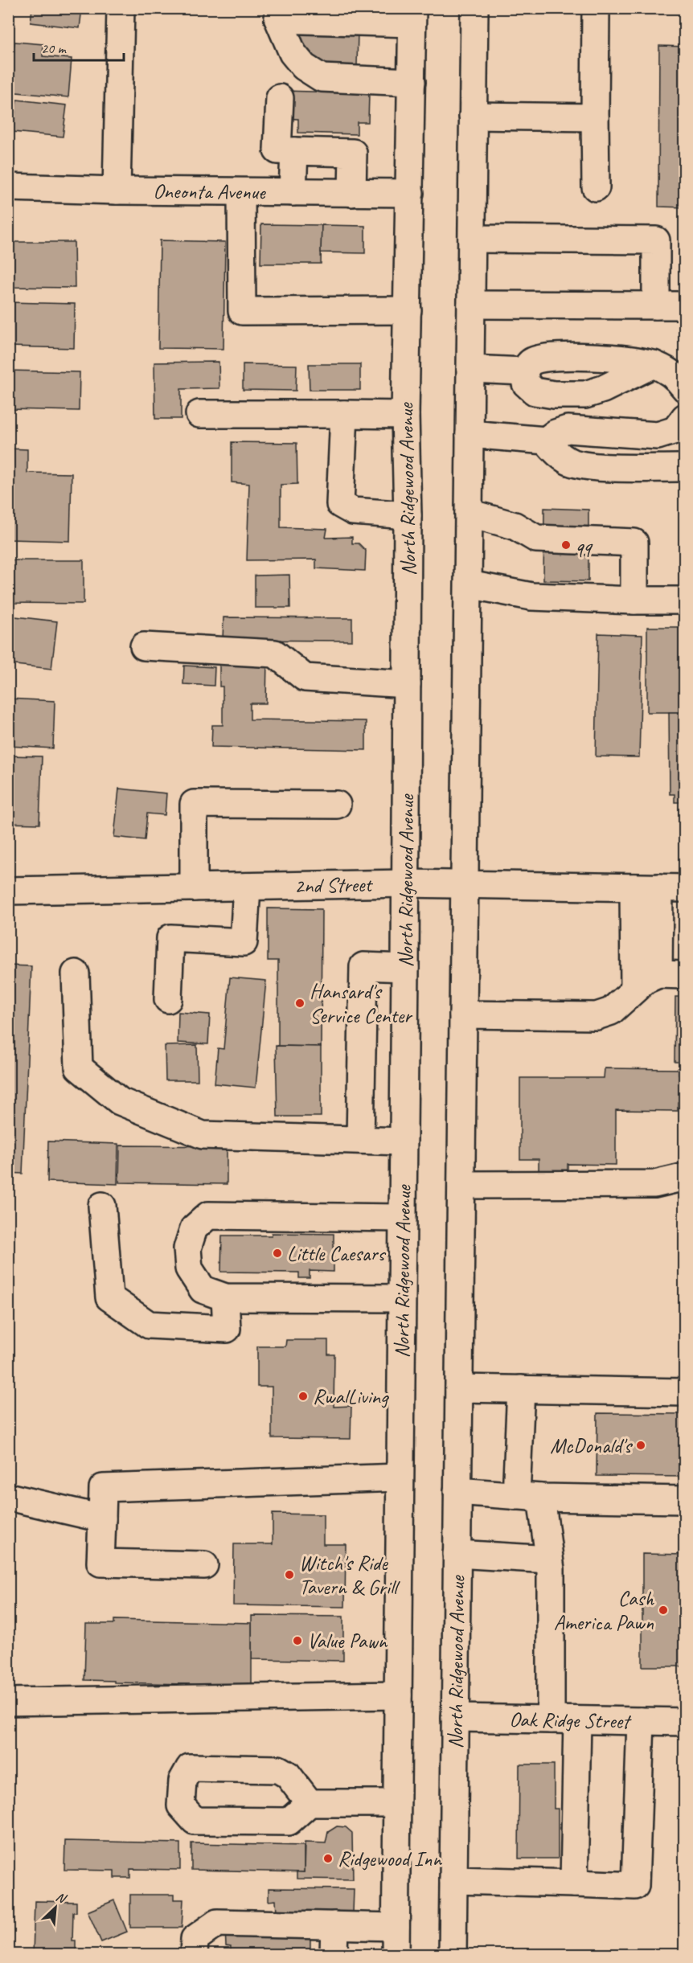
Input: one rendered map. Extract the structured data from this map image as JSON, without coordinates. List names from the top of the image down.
{
  "streets": {
    "main road": [
      "Oneonta Avenue",
      "North Ridgewood Avenue",
      "2nd Street",
      "Oak Ridge Street"
    ]
  },
  "crossings": [
    ["Oneonta Avenue", "North Ridgewood Avenue"],
    ["North Ridgewood Avenue", "2nd Street"],
    ["North Ridgewood Avenue", "Oak Ridge Street"]
  ],
  "places": [
    "qq",
    "Hansard's Service Center",
    "Little Caesars",
    "RwalLiving",
    "McDonald's",
    "Witch's Ride Tavern & Grill",
    "Cash America Pawn",
    "Value Pawn",
    "Ridgewood Inn"
  ],
  "scale_bar": "20 m",
  "north": "top right"
}
